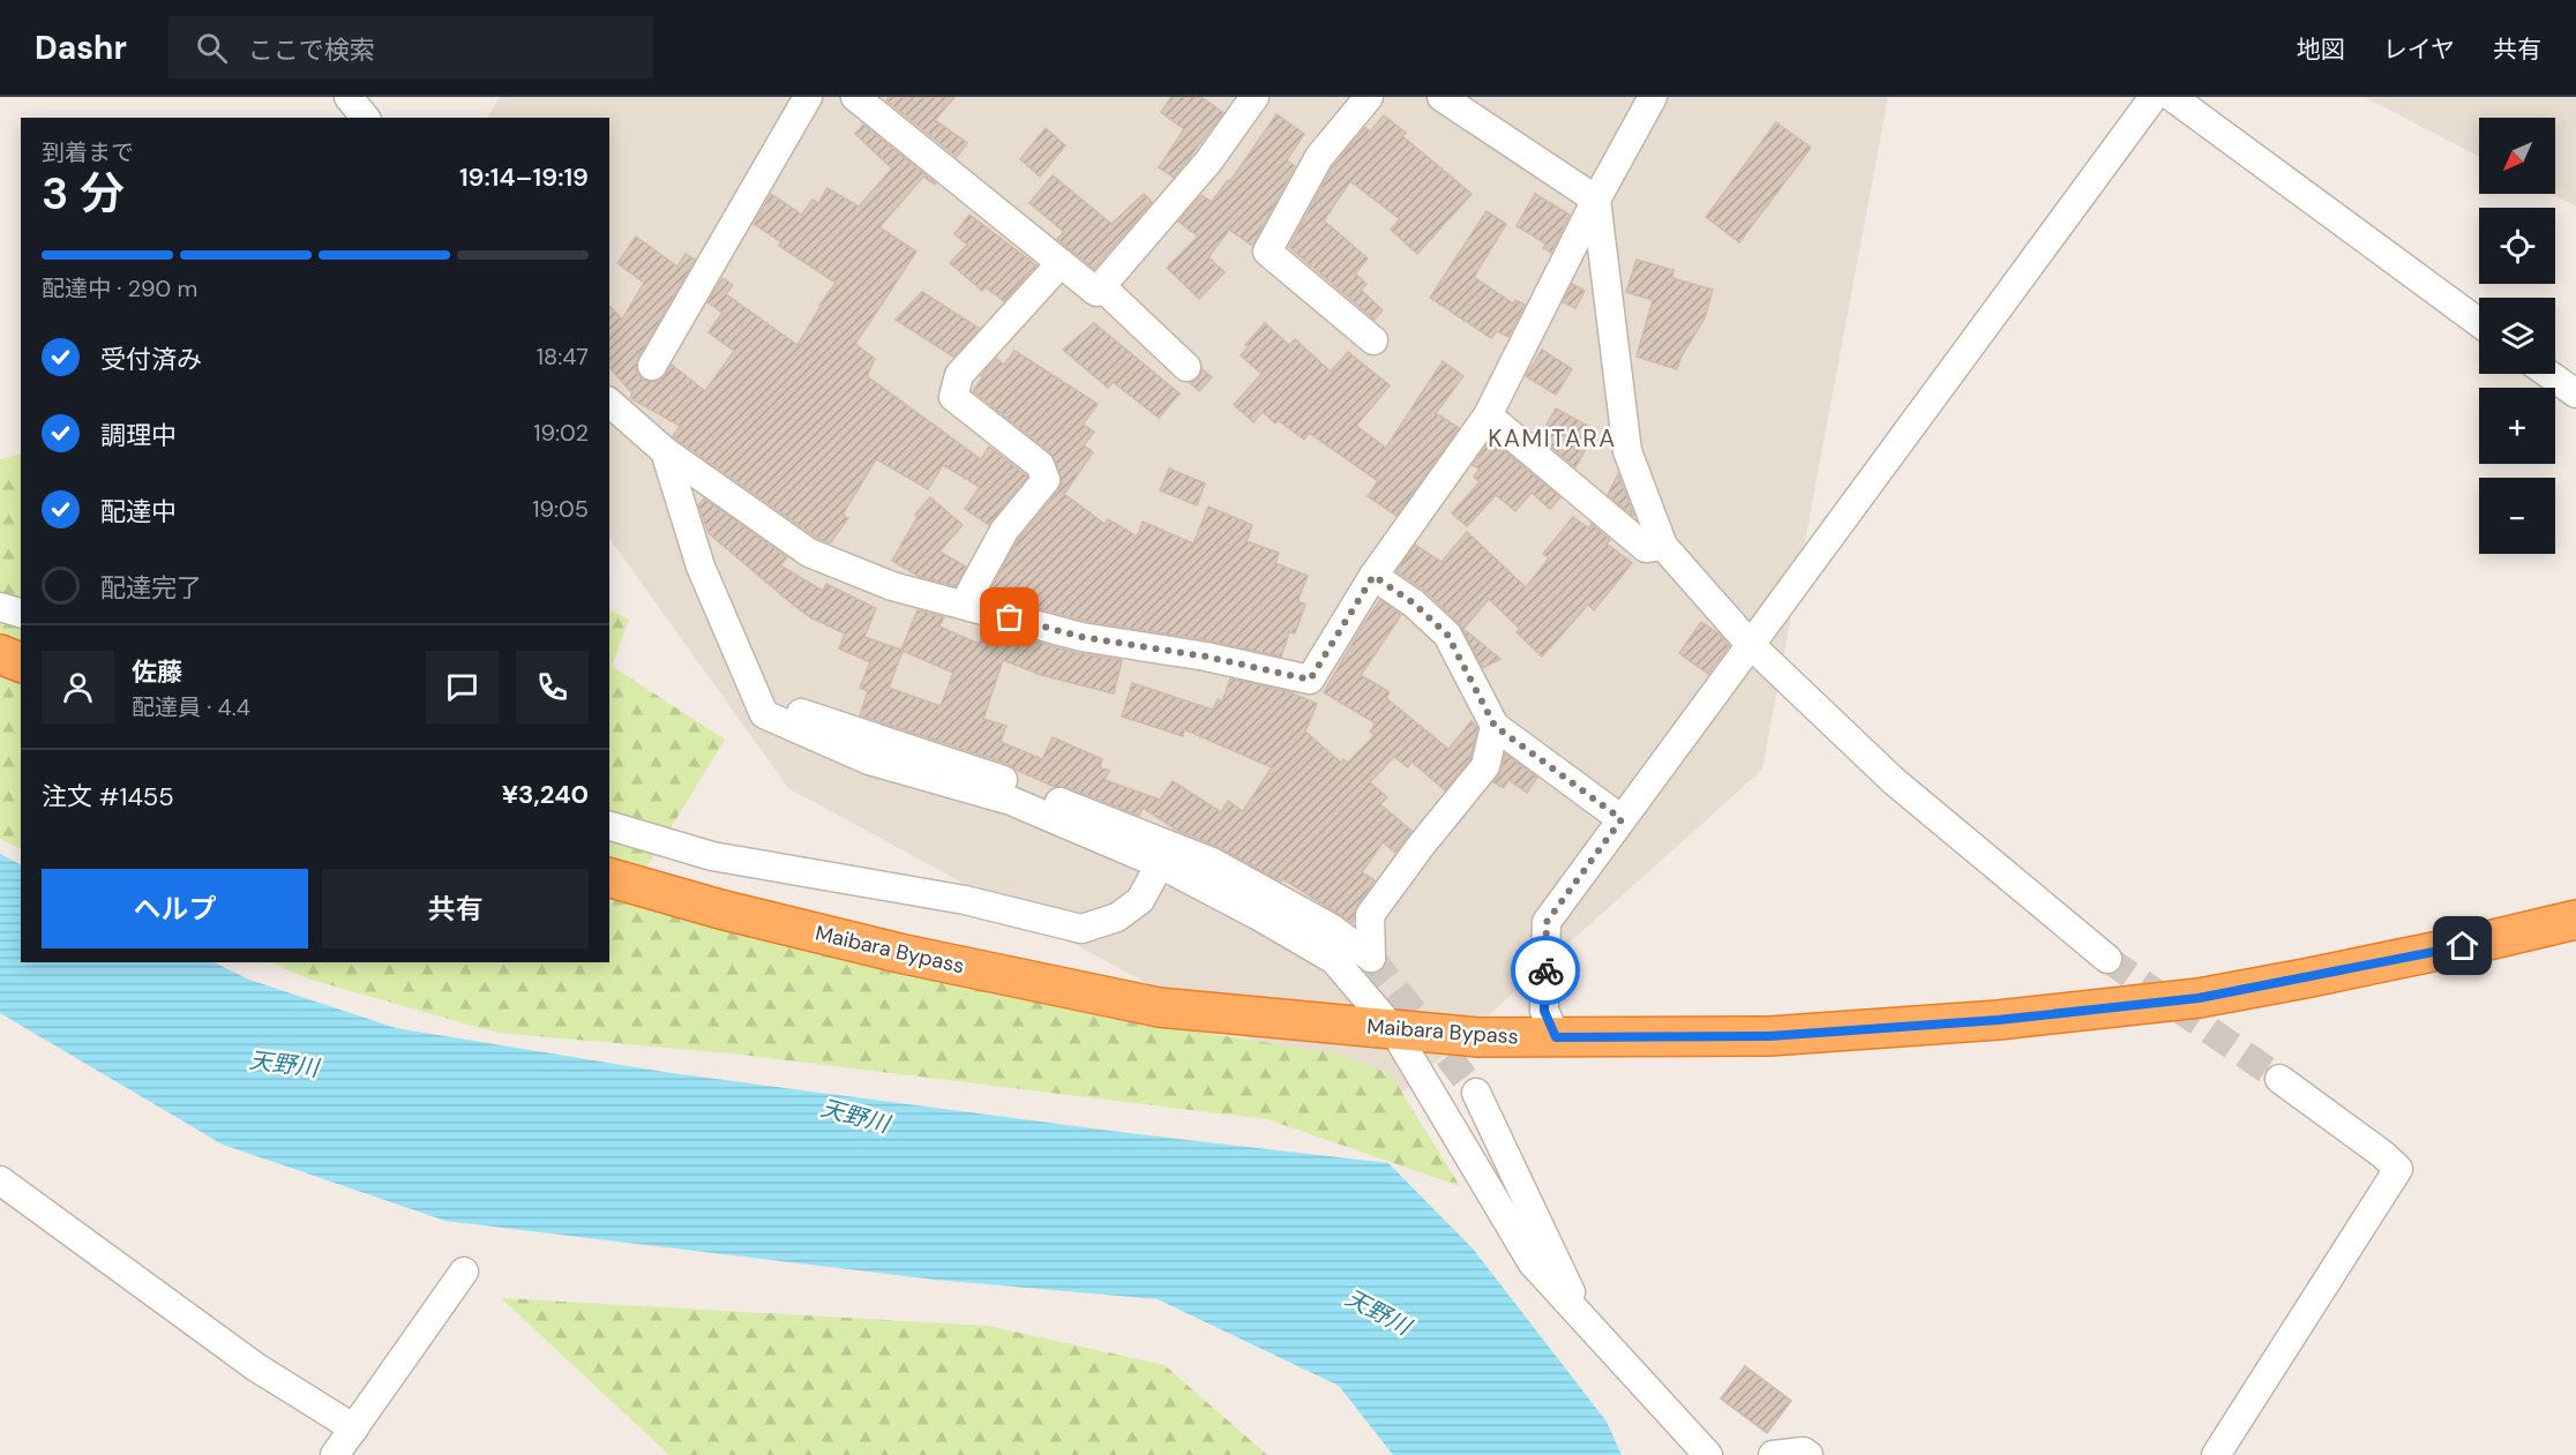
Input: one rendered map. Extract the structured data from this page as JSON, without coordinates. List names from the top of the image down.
{
  "streets": {
    "highway": ["Maibara Bypass"]
  },
  "districts": ["KAMITARA"],
  "water": ["天野川"],
  "north": "bottom left",
  "page": {
    "header": "Dashr",
    "search": "ここで検索",
    "nav": ["地図", "レイヤ", "共有"],
    "map_buttons": ["+", "−"],
    "heading": ["3 分", "到着まで", "19:14–19:19"],
    "panel": [
      "佐藤",
      "配達員 · 4.4",
      "注文 #1455",
      "¥3,240"
    ],
    "bar": "配達中 · 290 m",
    "list": [
      ["受付済み", "18:47"],
      ["調理中", "19:02"],
      ["配達中", "19:05"],
      "配達完了"
    ],
    "buttons": ["ヘルプ", "共有"]
  }
}
